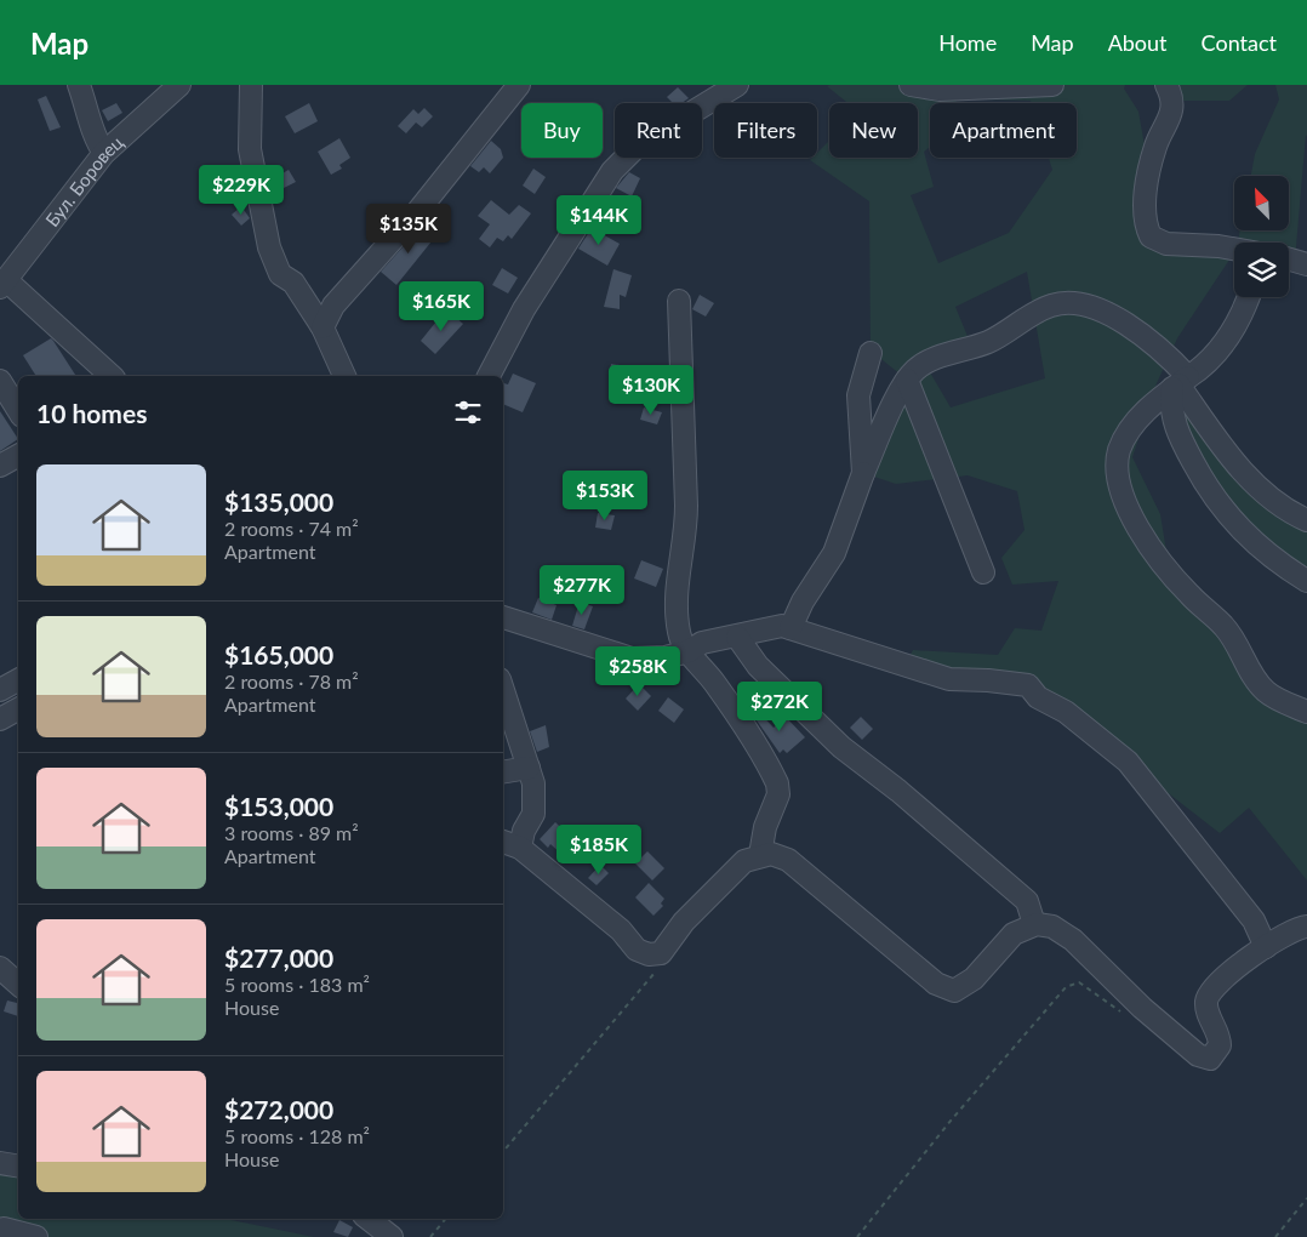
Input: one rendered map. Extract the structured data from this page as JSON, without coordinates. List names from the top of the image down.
{
  "streets": {
    "street": ["Бул. Боровец"]
  },
  "north": "top left",
  "page": {
    "header": "Map",
    "nav": [
      "Home",
      "Map",
      "About",
      "Contact"
    ],
    "chip": [
      "Buy",
      "Rent",
      "Filters",
      "New",
      "Apartment"
    ],
    "price": [
      "$229K",
      "$144K",
      "$135K",
      "$165K",
      "$130K",
      "$153K",
      "$277K",
      "$258K",
      "$272K",
      "$185K"
    ],
    "heading": "10 homes",
    "list": [
      {
        "name": "$135,000",
        "note": "2 rooms · 74 m² · Apartment"
      },
      {
        "name": "$165,000",
        "note": "2 rooms · 78 m² · Apartment"
      },
      {
        "name": "$153,000",
        "note": "3 rooms · 89 m² · Apartment"
      },
      {
        "name": "$277,000",
        "note": "5 rooms · 183 m² · House"
      },
      {
        "name": "$272,000",
        "note": "5 rooms · 128 m² · House"
      }
    ]
  }
}
